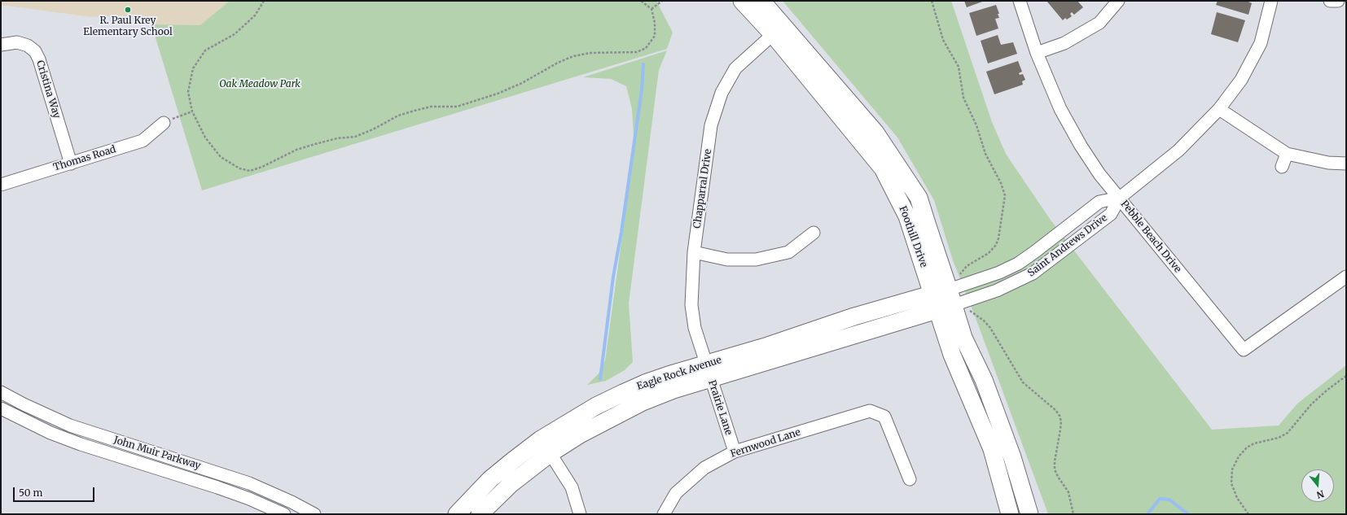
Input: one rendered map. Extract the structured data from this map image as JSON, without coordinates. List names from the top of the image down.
{
  "streets": {
    "street": [
      "Cristina Way",
      "Thomas Road",
      "Chapparral Drive",
      "Foothill Drive",
      "Pebble Beach Drive",
      "Saint Andrews Drive",
      "Eagle Rock Avenue",
      "Prairie Lane",
      "Fernwood Lane",
      "John Muir Parkway"
    ]
  },
  "crossings": [
    ["Cristina Way", "Thomas Road"],
    ["Chapparral Drive", "Foothill Drive"],
    ["Chapparral Drive", "Eagle Rock Avenue"],
    ["Chapparral Drive", "Prairie Lane"],
    ["Foothill Drive", "Saint Andrews Drive"],
    ["Foothill Drive", "Eagle Rock Avenue"],
    ["Pebble Beach Drive", "Saint Andrews Drive"],
    ["Saint Andrews Drive", "Eagle Rock Avenue"],
    ["Eagle Rock Avenue", "Prairie Lane"],
    ["Prairie Lane", "Fernwood Lane"]
  ],
  "parks": ["Oak Meadow Park"],
  "places": ["R. Paul Krey Elementary School"],
  "scale_bar": "50 m",
  "north": "bottom"
}
